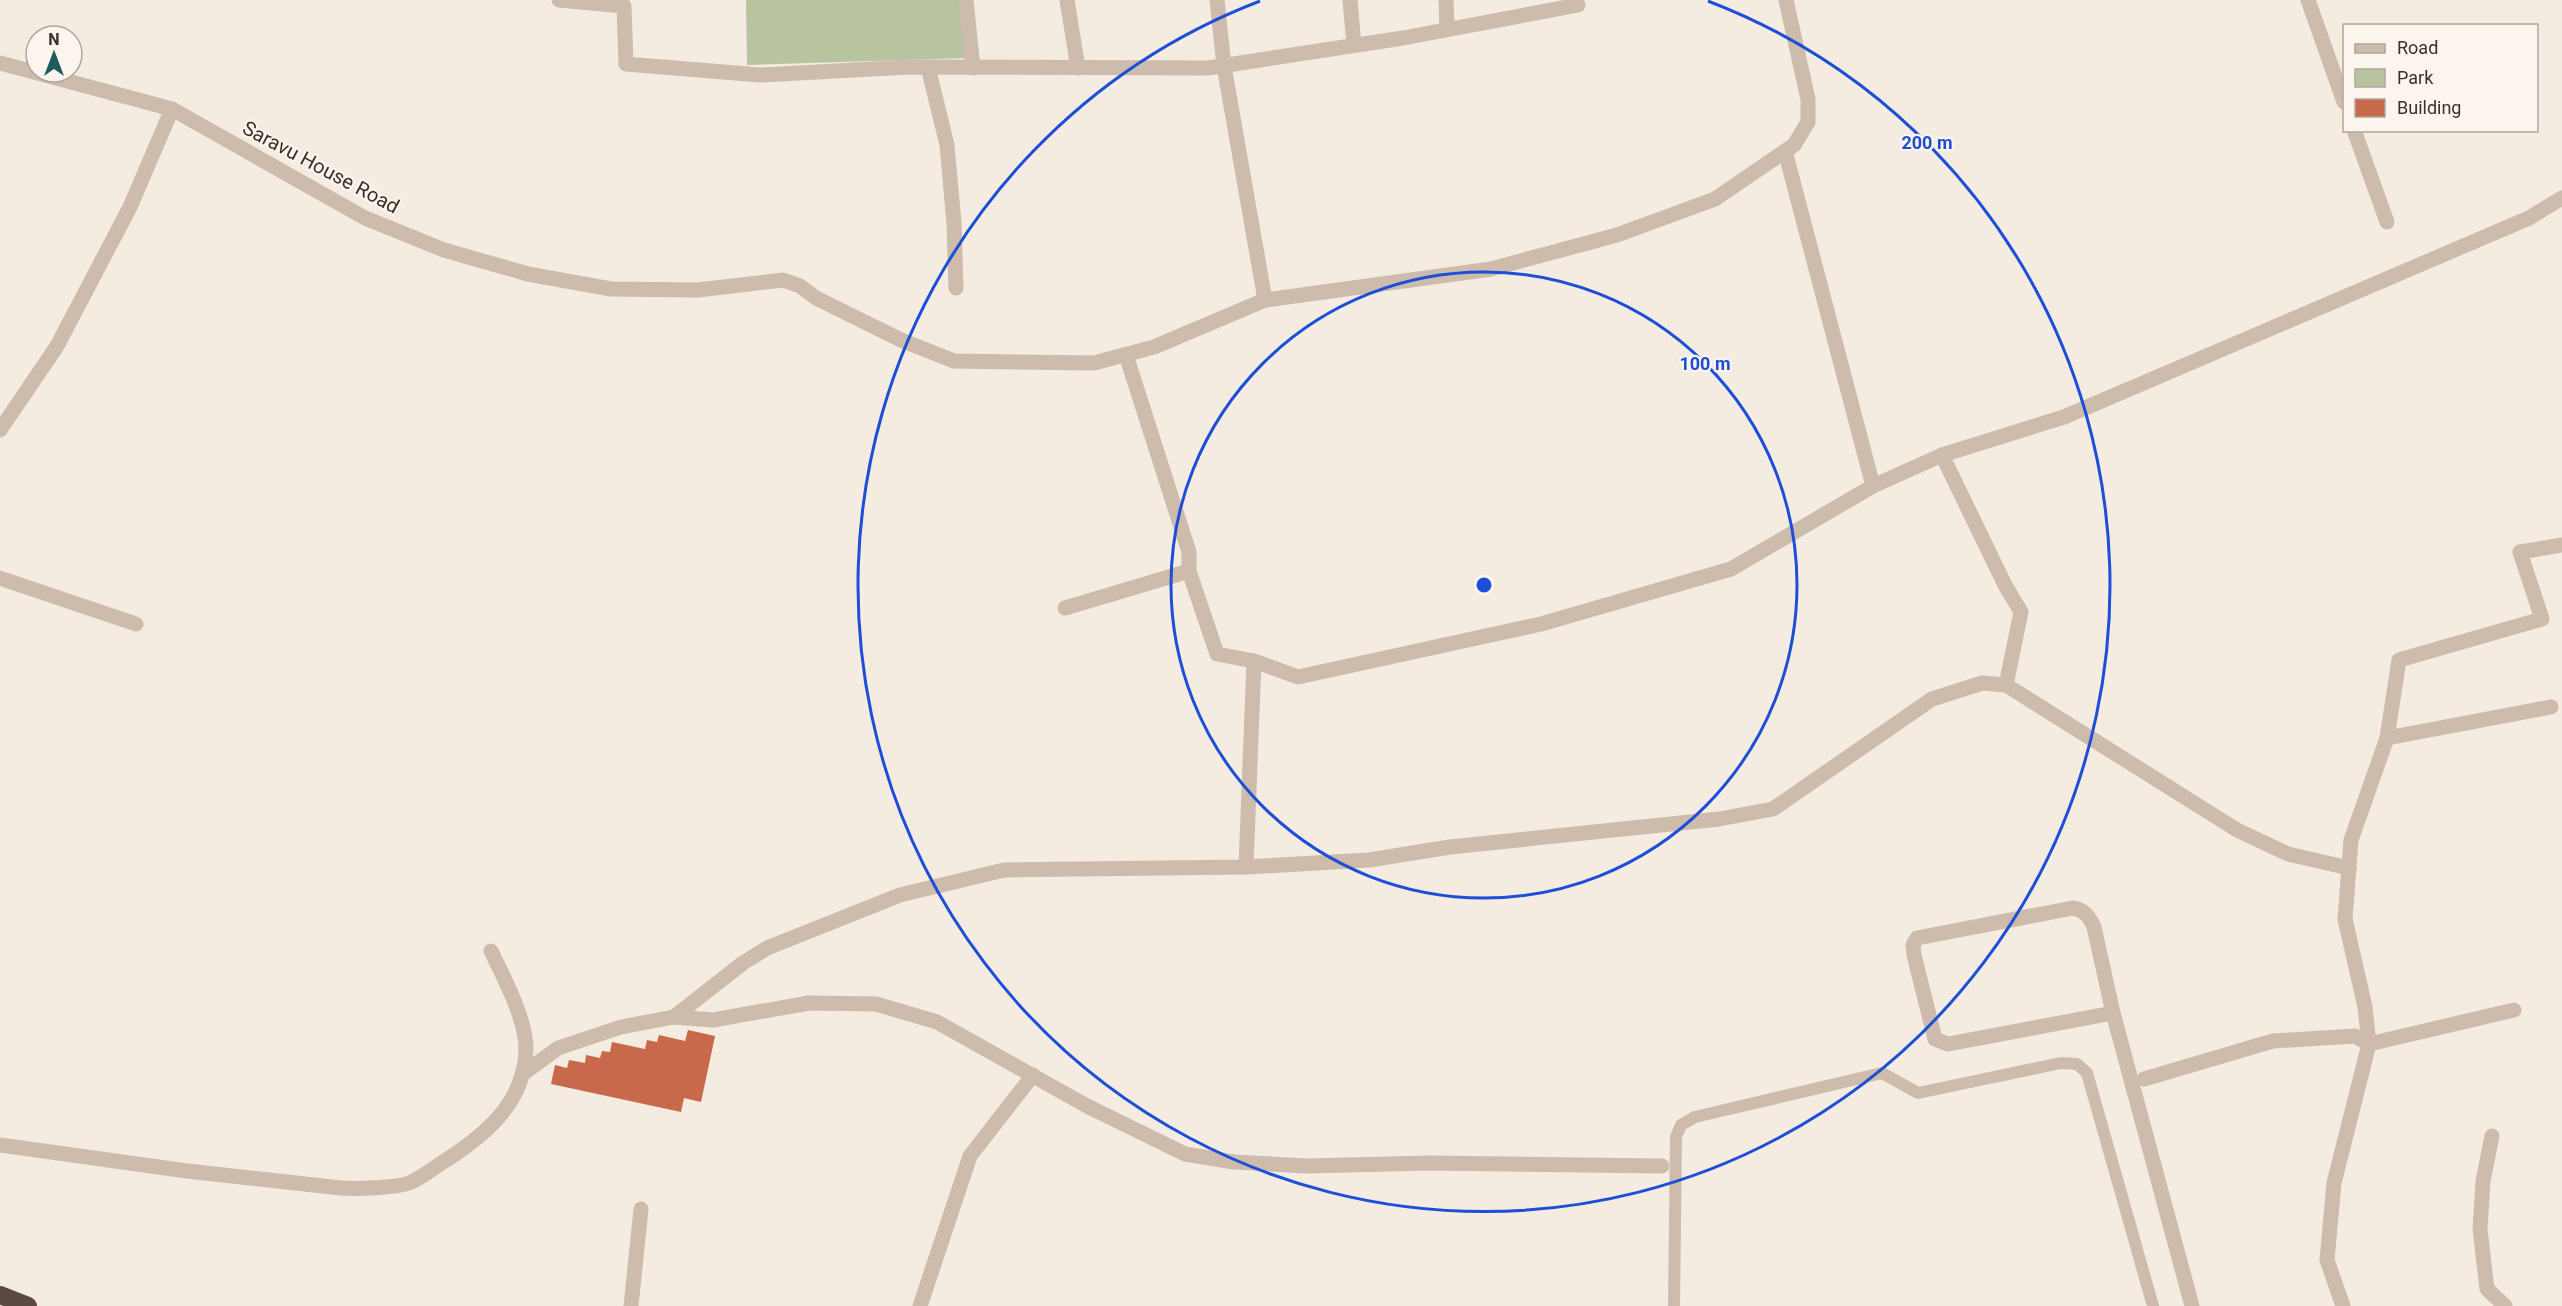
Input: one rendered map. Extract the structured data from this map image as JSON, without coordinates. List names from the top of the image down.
{
  "streets": {
    "street": ["Saravu House Road"]
  },
  "legend": ["Road", "Park", "Building"],
  "north": "top",
  "rings": ["200 m", "100 m"]
}
